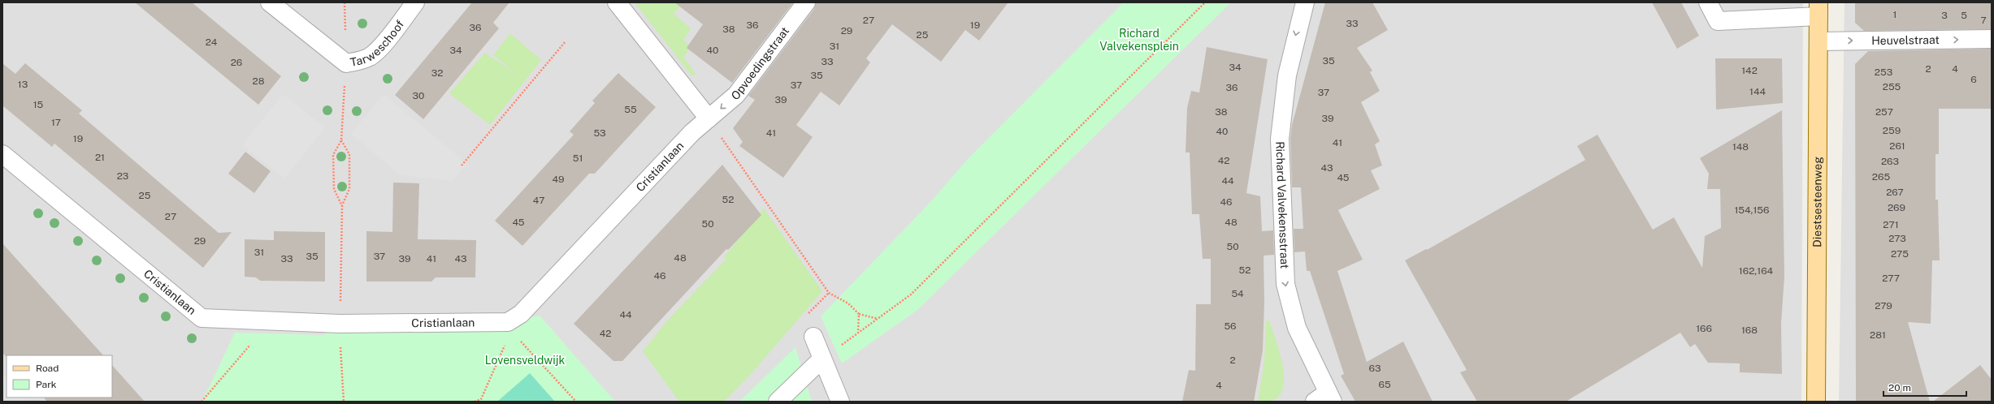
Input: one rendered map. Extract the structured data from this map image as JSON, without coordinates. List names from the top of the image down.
{
  "streets": {
    "main road": ["Diestsesteenweg"],
    "street": [
      "Tarweschoof",
      "Heuvelstraat",
      "Opvoedingstraat",
      "Cristianlaan",
      "Richard Valvekensstraat"
    ]
  },
  "crossings": [
    ["Heuvelstraat", "Diestsesteenweg"],
    ["Opvoedingstraat", "Cristianlaan"]
  ],
  "one_way": ["Heuvelstraat", "Opvoedingstraat", "Richard Valvekensstraat"],
  "parks": ["Richard Valvekensplein", "Lovensveldwijk"],
  "house_numbers": [
    "1",
    "3",
    "5",
    "27",
    "7",
    "33",
    "36",
    "19",
    "36",
    "38",
    "29",
    "25",
    "24",
    "31",
    "34",
    "40",
    "35",
    "33",
    "26",
    "34",
    "2",
    "4",
    "142",
    "253",
    "32",
    "35",
    "6",
    "28",
    "13",
    "37",
    "255",
    "36",
    "144",
    "37",
    "30",
    "39",
    "15",
    "55",
    "38",
    "257",
    "39",
    "17",
    "259",
    "40",
    "53",
    "41",
    "19",
    "41",
    "261",
    "148",
    "21",
    "51",
    "42",
    "263",
    "43",
    "23",
    "265",
    "45",
    "49",
    "44",
    "267",
    "25",
    "52",
    "47",
    "46",
    "269",
    "154,156",
    "27",
    "45",
    "48",
    "50",
    "271",
    "273",
    "29",
    "50",
    "31",
    "275",
    "35",
    "37",
    "48",
    "33",
    "39",
    "41",
    "43",
    "52",
    "162,164",
    "46",
    "277",
    "54",
    "279",
    "44",
    "56",
    "166",
    "168",
    "42",
    "281",
    "2",
    "63",
    "65",
    "4"
  ],
  "legend": ["Road", "Park"],
  "scale_bar": "20 m"
}
